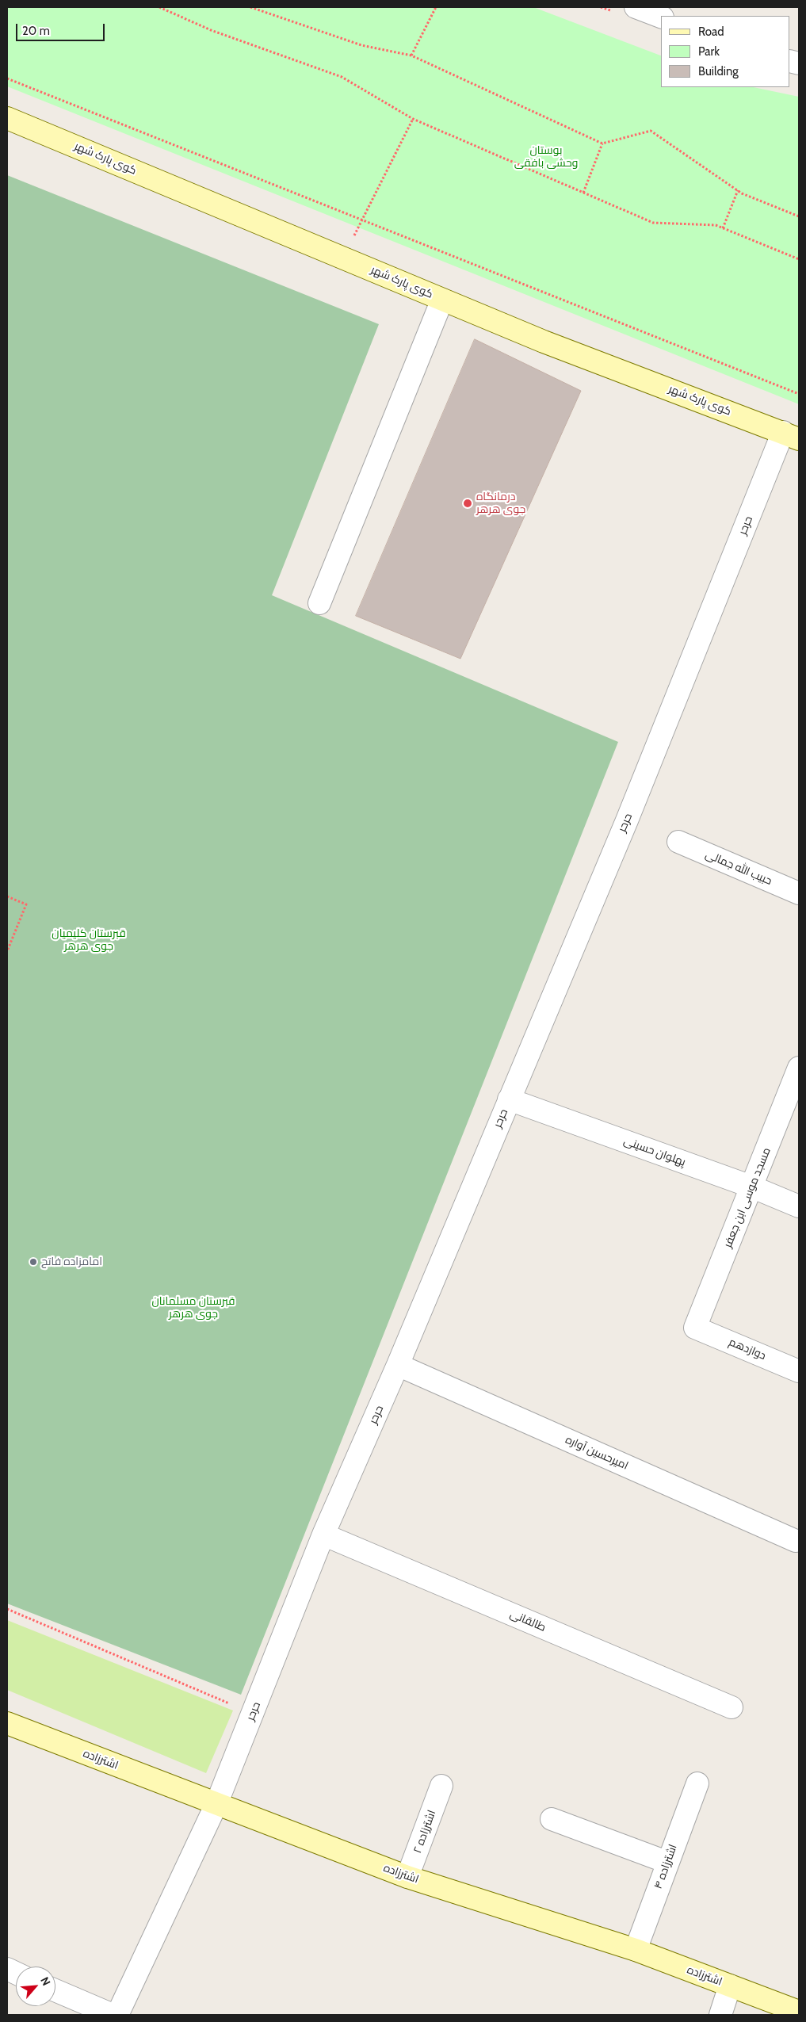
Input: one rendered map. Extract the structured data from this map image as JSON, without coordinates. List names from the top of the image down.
{
  "streets": {
    "street": [
      "کوی پارک شهر",
      "حرحر",
      "حبیب الله جمالی",
      "پهلوان حسینی",
      "مسجد موسی ابن جعفر",
      "دوازدهم",
      "امیرحسین آواره",
      "طالقانی",
      "اشترزاده",
      "اشترزاده ۲",
      "اشترزاده ۴"
    ]
  },
  "crossings": [
    ["کوی پارک شهر", "حرحر"],
    ["حرحر", "پهلوان حسینی"],
    ["حرحر", "امیرحسین آواره"],
    ["حرحر", "طالقانی"],
    ["حرحر", "اشترزاده"],
    ["پهلوان حسینی", "مسجد موسی ابن جعفر"],
    ["مسجد موسی ابن جعفر", "دوازدهم"],
    ["اشترزاده", "اشترزاده ۲"],
    ["اشترزاده", "اشترزاده ۴"]
  ],
  "parks": ["بوستان وحشی بافقی", "قبرستان کلیمیان جوی هرهر", "قبرستان مسلمانان جوی هرهر"],
  "places": ["درمانگاه جوی هرهر", "امامزاده فاتح"],
  "legend": ["Road", "Park", "Building"],
  "scale_bar": "20 m",
  "north": "top right"
}
